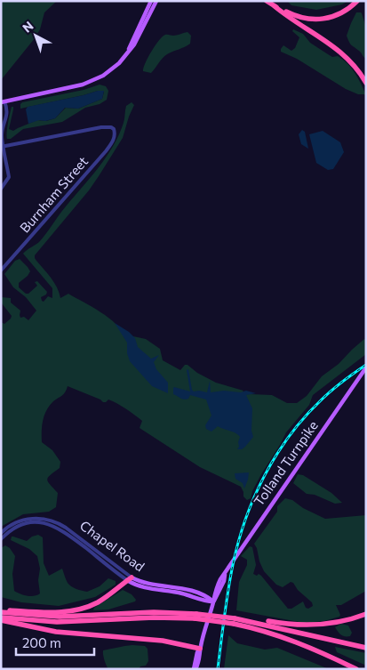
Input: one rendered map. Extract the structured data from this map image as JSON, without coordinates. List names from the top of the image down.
{
  "streets": {
    "main road": ["Tolland Turnpike", "Chapel Road"],
    "street": ["Burnham Street"]
  },
  "crossings": [
    ["Tolland Turnpike", "Chapel Road"]
  ],
  "scale_bar": "200 m",
  "north": "top left"
}
